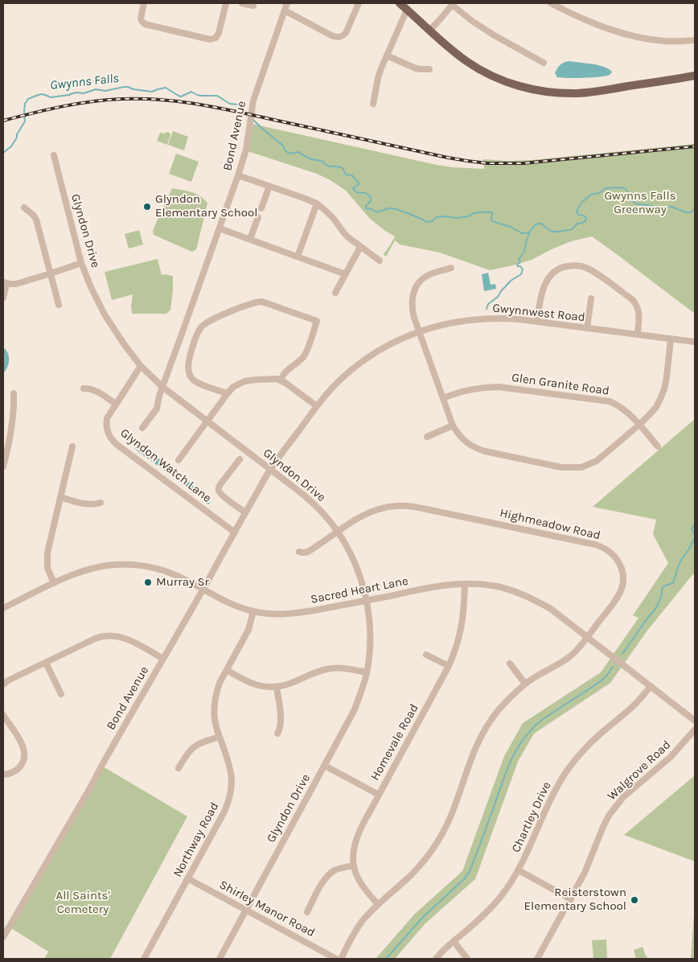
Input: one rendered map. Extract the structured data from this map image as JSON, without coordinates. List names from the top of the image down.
{
  "streets": {
    "street": [
      "Bond Avenue",
      "Glyndon Drive",
      "Gwynnwest Road",
      "Glen Granite Road",
      "Glyndon Watch Lane",
      "Highmeadow Road",
      "Sacred Heart Lane",
      "Homevale Road",
      "Walgrove Road",
      "Chartley Drive",
      "Northway Road",
      "Shirley Manor Road"
    ]
  },
  "crossings": [
    ["Bond Avenue", "Glyndon Drive"],
    ["Bond Avenue", "Gwynnwest Road"],
    ["Bond Avenue", "Glyndon Watch Lane"],
    ["Bond Avenue", "Sacred Heart Lane"],
    ["Glyndon Drive", "Gwynnwest Road"],
    ["Glyndon Drive", "Glyndon Watch Lane"],
    ["Glyndon Drive", "Highmeadow Road"],
    ["Glyndon Drive", "Sacred Heart Lane"],
    ["Glyndon Drive", "Shirley Manor Road"],
    ["Highmeadow Road", "Sacred Heart Lane"],
    ["Highmeadow Road", "Homevale Road"],
    ["Sacred Heart Lane", "Homevale Road"],
    ["Sacred Heart Lane", "Chartley Drive"],
    ["Sacred Heart Lane", "Northway Road"],
    ["Northway Road", "Shirley Manor Road"]
  ],
  "water": ["Gwynns Falls"],
  "parks": ["Gwynns Falls Greenway", "All Saints' Cemetery"],
  "places": ["Glyndon Elementary School", "Murray Sr", "Reisterstown Elementary School"]
}
